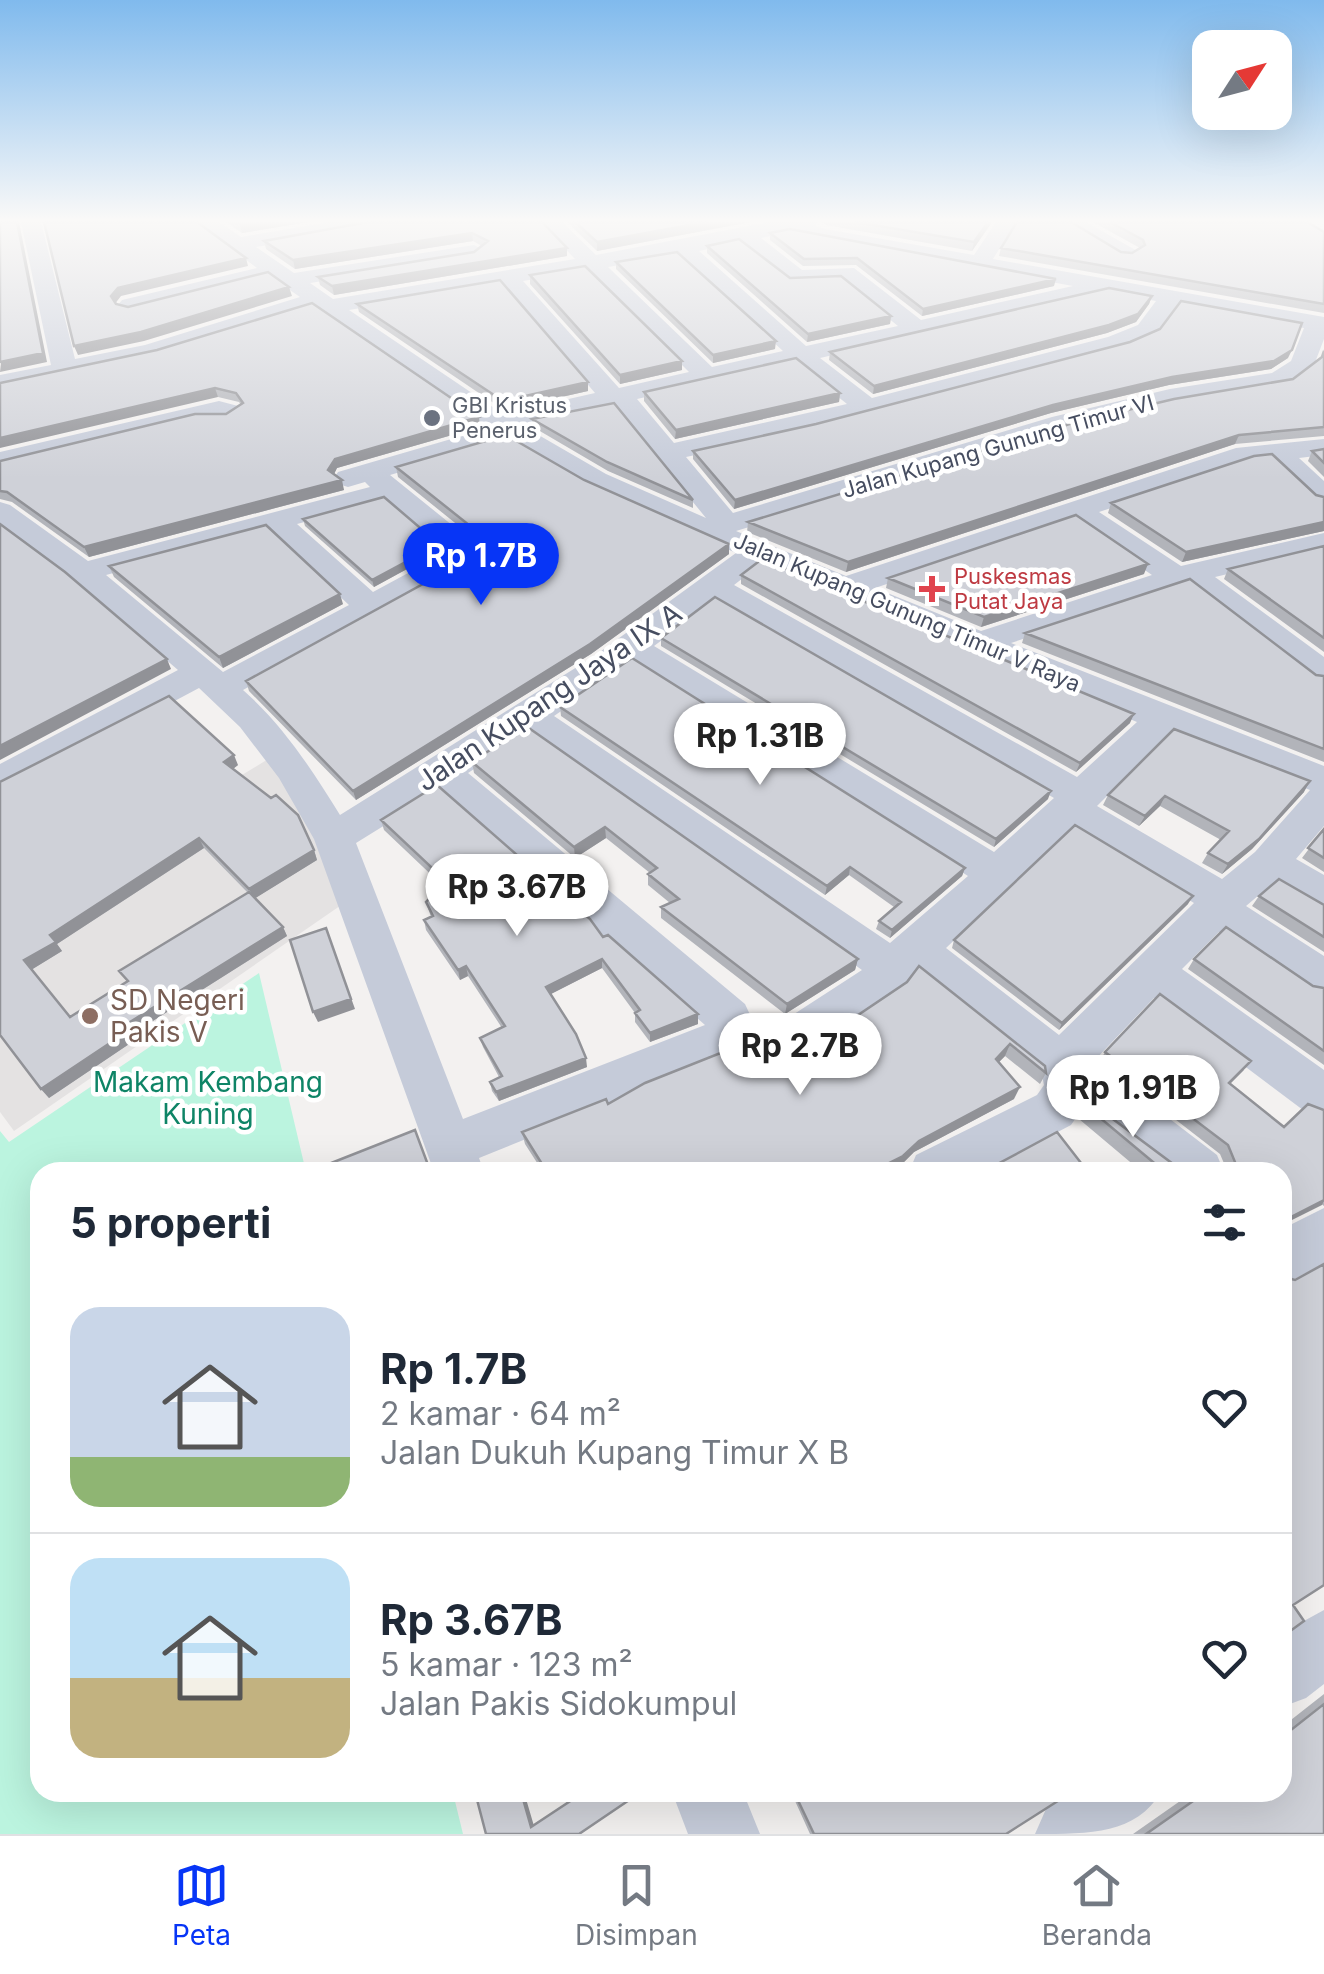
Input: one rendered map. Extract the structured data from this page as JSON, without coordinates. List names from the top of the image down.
{
  "streets": {
    "street": ["Jalan Kupang Gunung Timur VI", "Jalan Kupang Gunung Timur V Raya", "Jalan Kupang Jaya IX A"]
  },
  "crossings": [
    ["Jalan Kupang Gunung Timur VI", "Jalan Kupang Gunung Timur V Raya"],
    ["Jalan Kupang Gunung Timur V Raya", "Jalan Kupang Jaya IX A"]
  ],
  "parks": ["Makam Kembang Kuning"],
  "places": {
    "other": ["GBI Kristus Penerus", "SD Negeri Pakis V"],
    "health": ["Puskesmas Putat Jaya"]
  },
  "north": "top right",
  "page": {
    "price": [
      "Rp 1.7B",
      "Rp 1.31B",
      "Rp 3.67B",
      "Rp 2.7B",
      "Rp 1.91B"
    ],
    "heading": "5 properti",
    "list": [
      {
        "name": "Rp 1.7B",
        "note": "2 kamar · 64 m² · Jalan Dukuh Kupang Timur X B"
      },
      {
        "name": "Rp 3.67B",
        "note": "5 kamar · 123 m² · Jalan Pakis Sidokumpul"
      }
    ],
    "tabs": ["Peta", "Disimpan", "Beranda"]
  }
}
